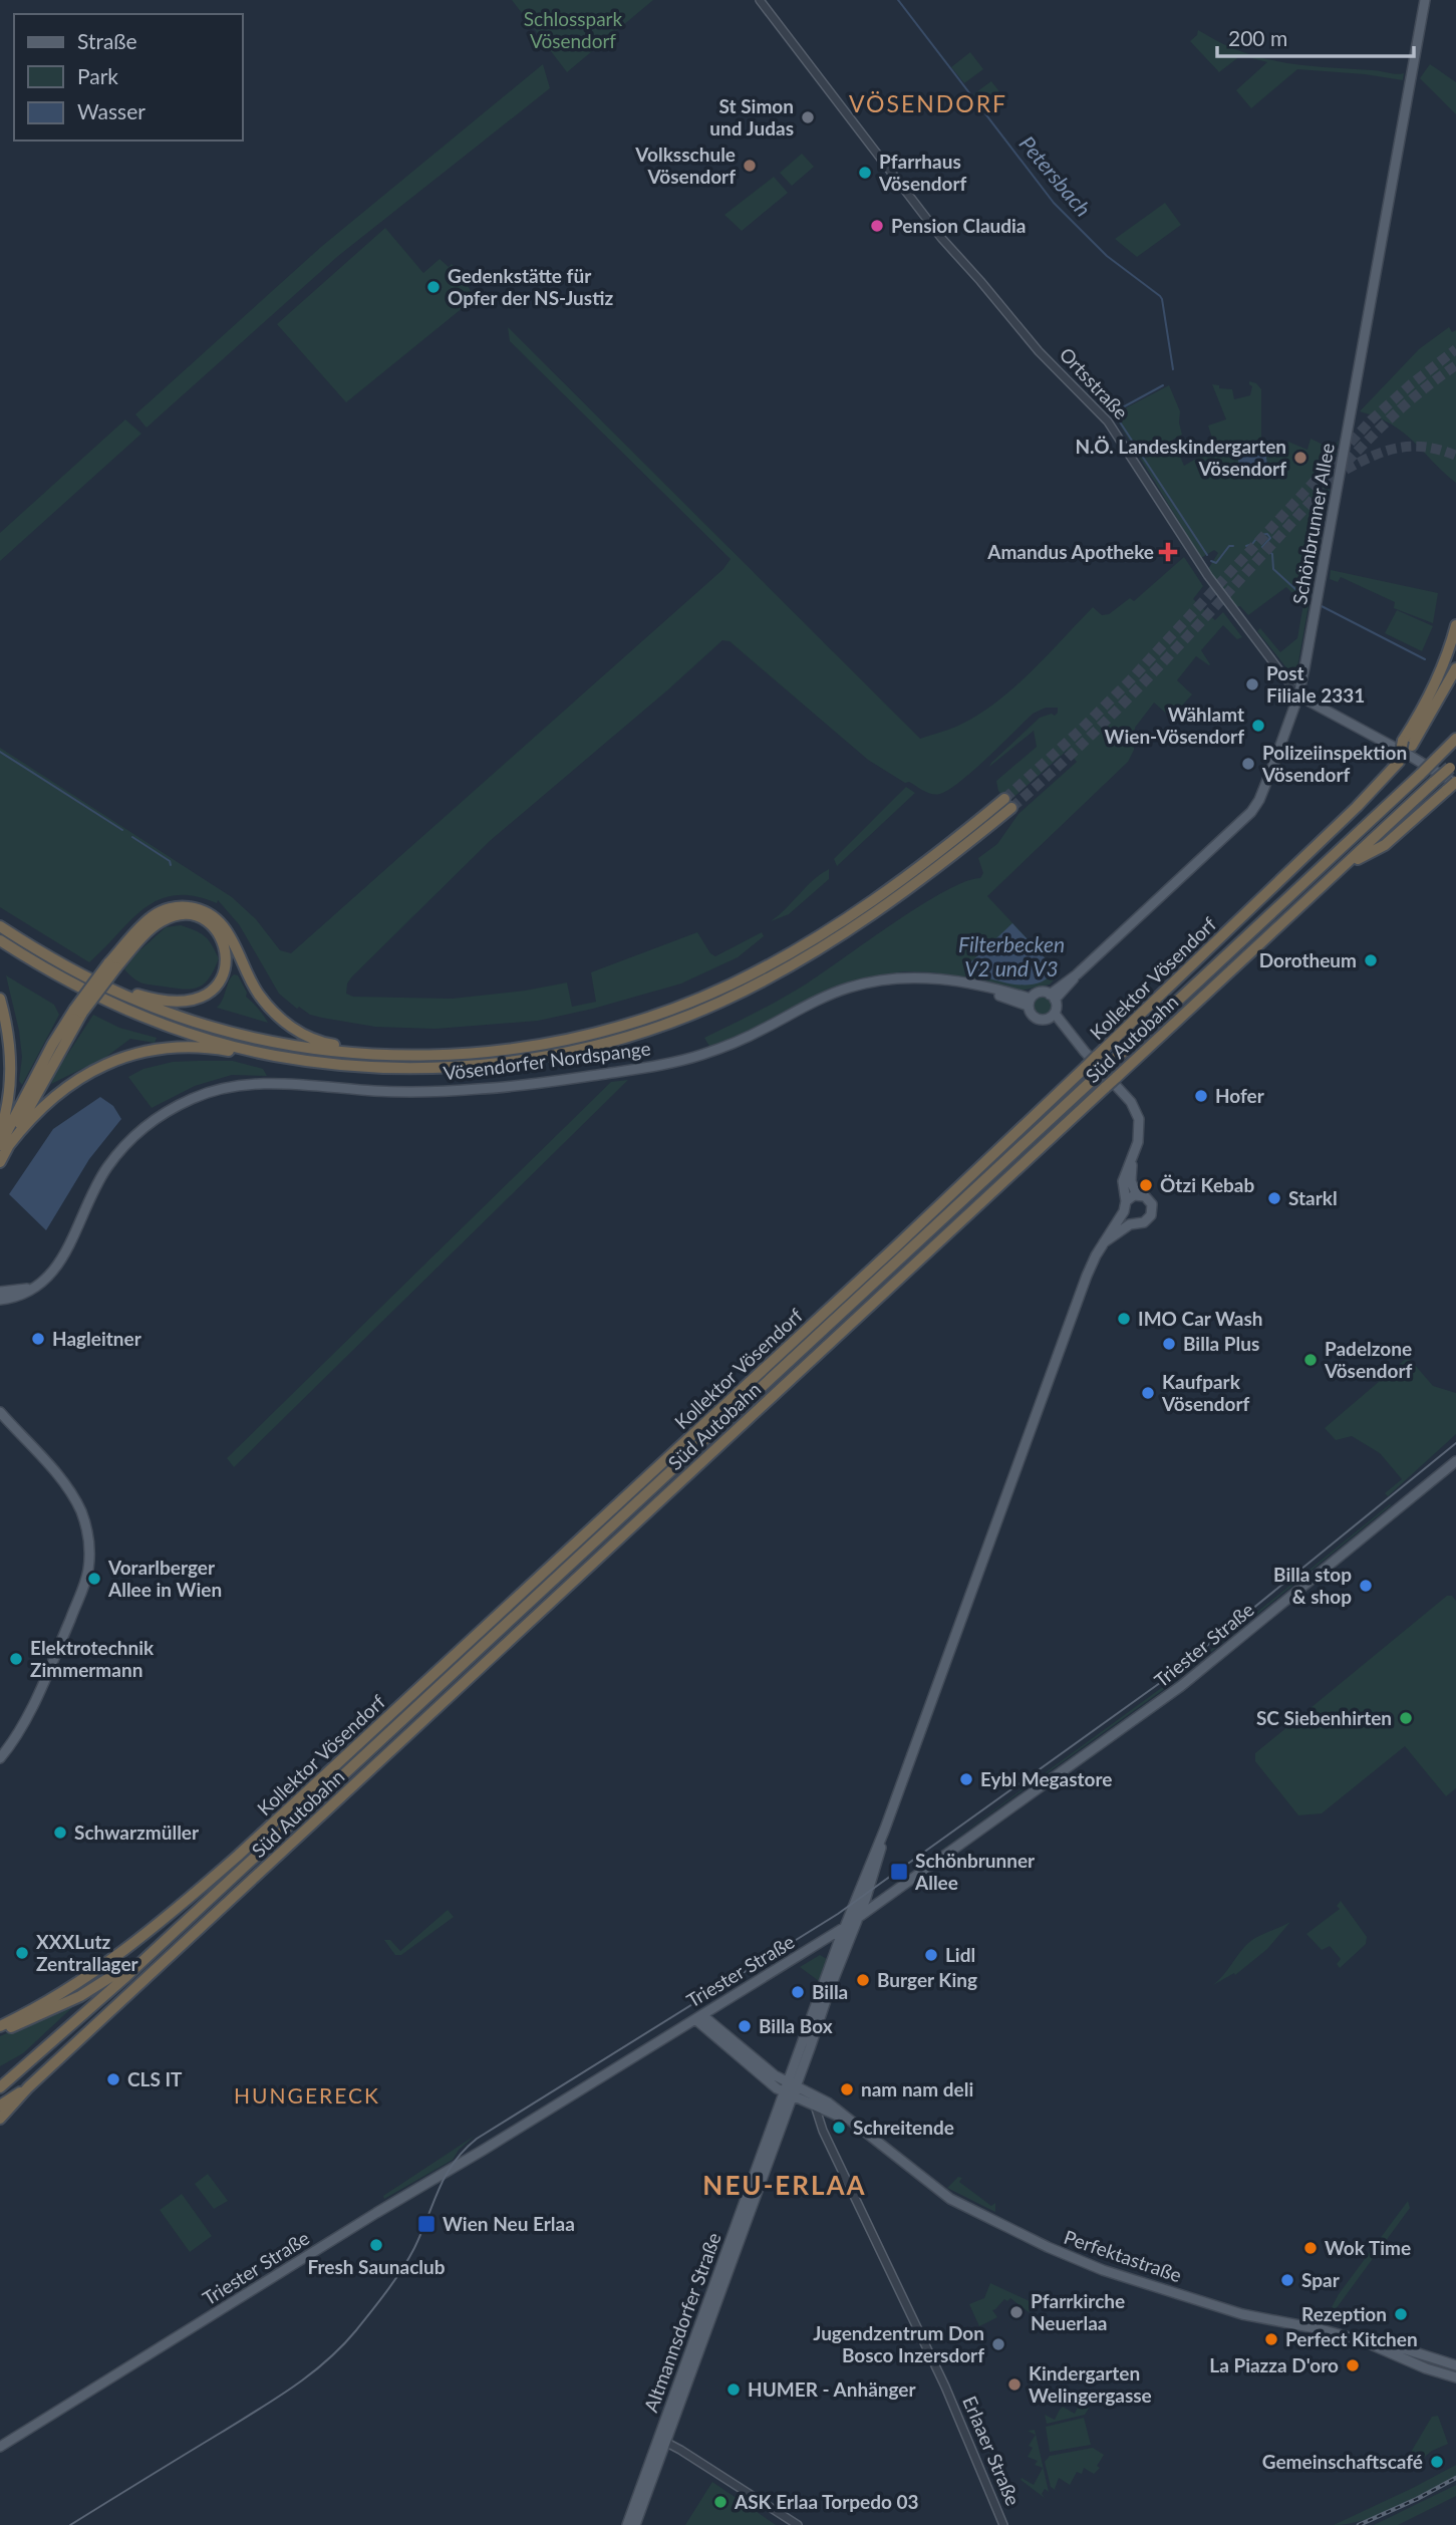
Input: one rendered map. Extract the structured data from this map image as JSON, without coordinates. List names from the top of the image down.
{
  "streets": {
    "highway": ["Kollektor Vösendorf", "Süd Autobahn"],
    "main road": [
      "Ortsstraße",
      "Schönbrunner Allee",
      "Vösendorfer Nordspange",
      "Triester Straße",
      "Perfektastraße",
      "Altmannsdorfer Straße"
    ],
    "street": ["Erlaaer Straße"]
  },
  "crossings": [
    ["Ortsstraße", "Schönbrunner Allee"],
    ["Schönbrunner Allee", "Vösendorfer Nordspange"],
    ["Triester Straße", "Altmannsdorfer Straße"],
    ["Perfektastraße", "Erlaaer Straße"]
  ],
  "districts": ["VÖSENDORF", "HUNGERECK", "NEU-ERLAA"],
  "water": ["Petersbach", "Filterbecken V2 und V3"],
  "parks": ["Schlosspark Vösendorf"],
  "places": {
    "other": [
      "St Simon und Judas",
      "Volksschule Vösendorf",
      "Pfarrhaus Vösendorf",
      "Pension Claudia",
      "Gedenkstätte für Opfer der NS-Justiz",
      "N.Ö. Landeskindergarten Vösendorf",
      "Post Filiale 2331",
      "Wählamt Wien-Vösendorf",
      "Polizeiinspektion Vösendorf",
      "Dorotheum",
      "Hofer",
      "Ötzi Kebab",
      "Starkl",
      "IMO Car Wash",
      "Hagleitner",
      "Billa Plus",
      "Padelzone Vösendorf",
      "Kaufpark Vösendorf",
      "Vorarlberger Allee in Wien",
      "Billa stop & shop",
      "Elektrotechnik Zimmermann",
      "SC Siebenhirten",
      "Eybl Megastore",
      "Schwarzmüller",
      "XXXLutz Zentrallager",
      "Lidl",
      "Burger King",
      "Billa",
      "Billa Box",
      "CLS IT",
      "nam nam deli",
      "Schreitende",
      "Fresh Saunaclub",
      "Wok Time",
      "Spar",
      "Pfarrkirche Neuerlaa",
      "Rezeption",
      "Perfect Kitchen",
      "Jugendzentrum Don Bosco Inzersdorf",
      "La Piazza D'oro",
      "Kindergarten Welingergasse",
      "HUMER - Anhänger",
      "Gemeinschaftscafé",
      "ASK Erlaa Torpedo 03"
    ],
    "health": ["Amandus Apotheke"],
    "transit": ["Schönbrunner Allee", "Wien Neu Erlaa"]
  },
  "legend": ["Straße", "Park", "Wasser"],
  "scale_bar": "200 m"
}
